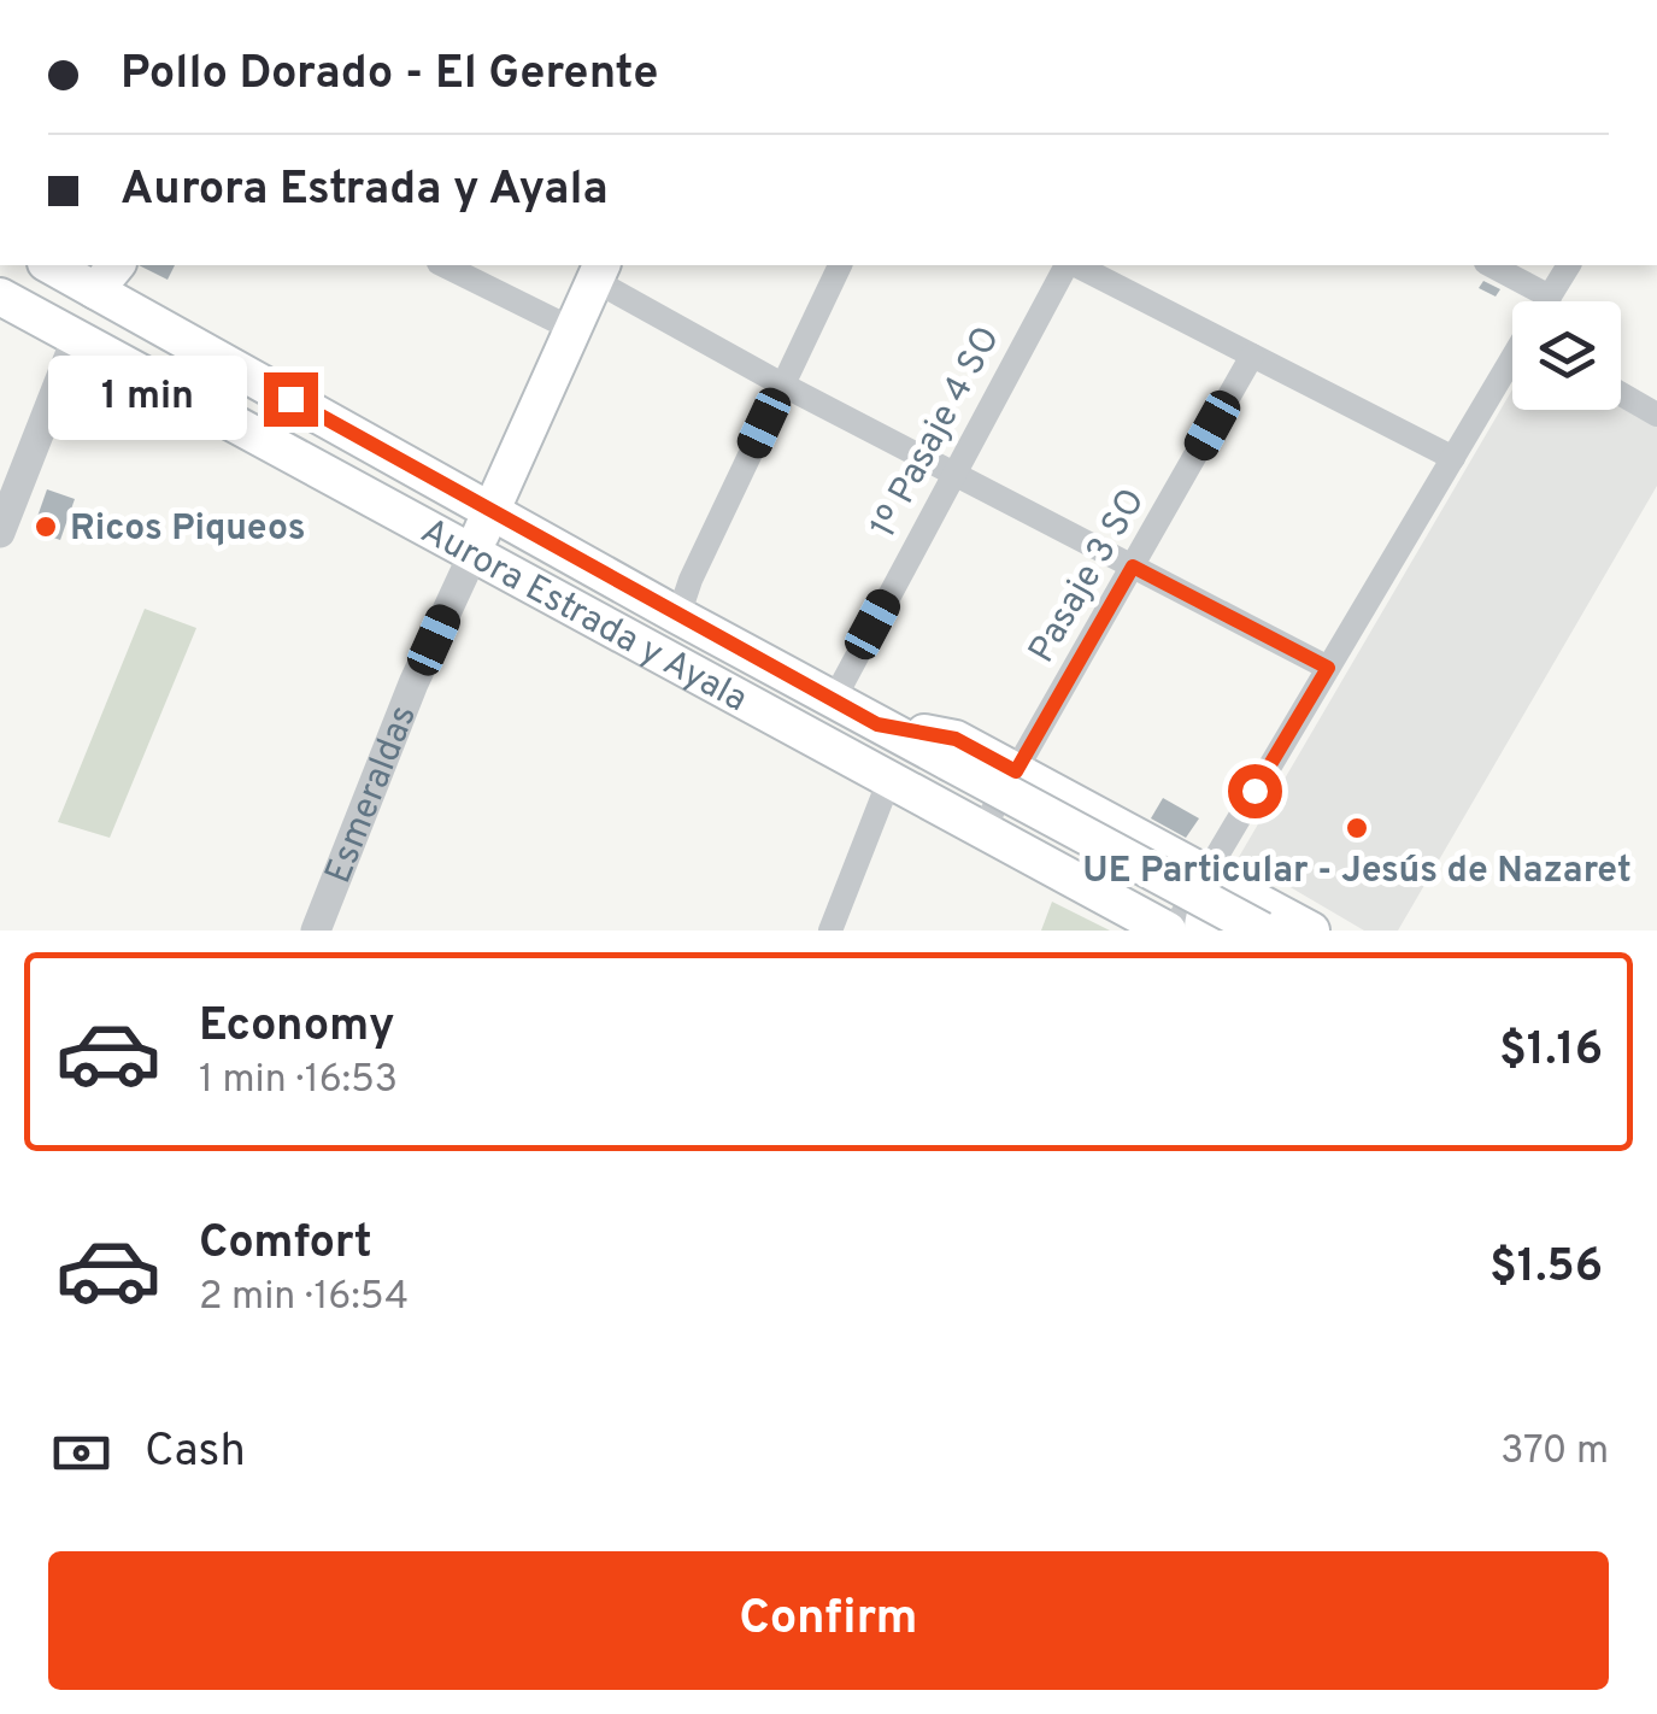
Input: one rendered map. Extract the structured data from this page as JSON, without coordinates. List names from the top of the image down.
{
  "streets": {
    "main road": ["Aurora Estrada y Ayala", "Esmeraldas"],
    "street": ["1º Pasaje 4 SO", "Pasaje 3 SO"]
  },
  "crossings": [
    ["1º Pasaje 4 SO", "Aurora Estrada y Ayala"],
    ["Pasaje 3 SO", "Aurora Estrada y Ayala"],
    ["Aurora Estrada y Ayala", "Esmeraldas"]
  ],
  "places": ["Ricos Piqueos", "UE Particular - Jesús de Nazaret"],
  "page": {
    "banner": ["Pollo Dorado - El Gerente", "Aurora Estrada y Ayala"],
    "bubble": "1 min",
    "list": [
      {
        "name": "Economy",
        "note": "1 min · 16:53",
        "value": "$1.16"
      },
      {
        "name": "Comfort",
        "note": "2 min · 16:54",
        "value": "$1.56"
      }
    ],
    "pay": ["Cash", "370 m"],
    "buttons": "Confirm"
  }
}
